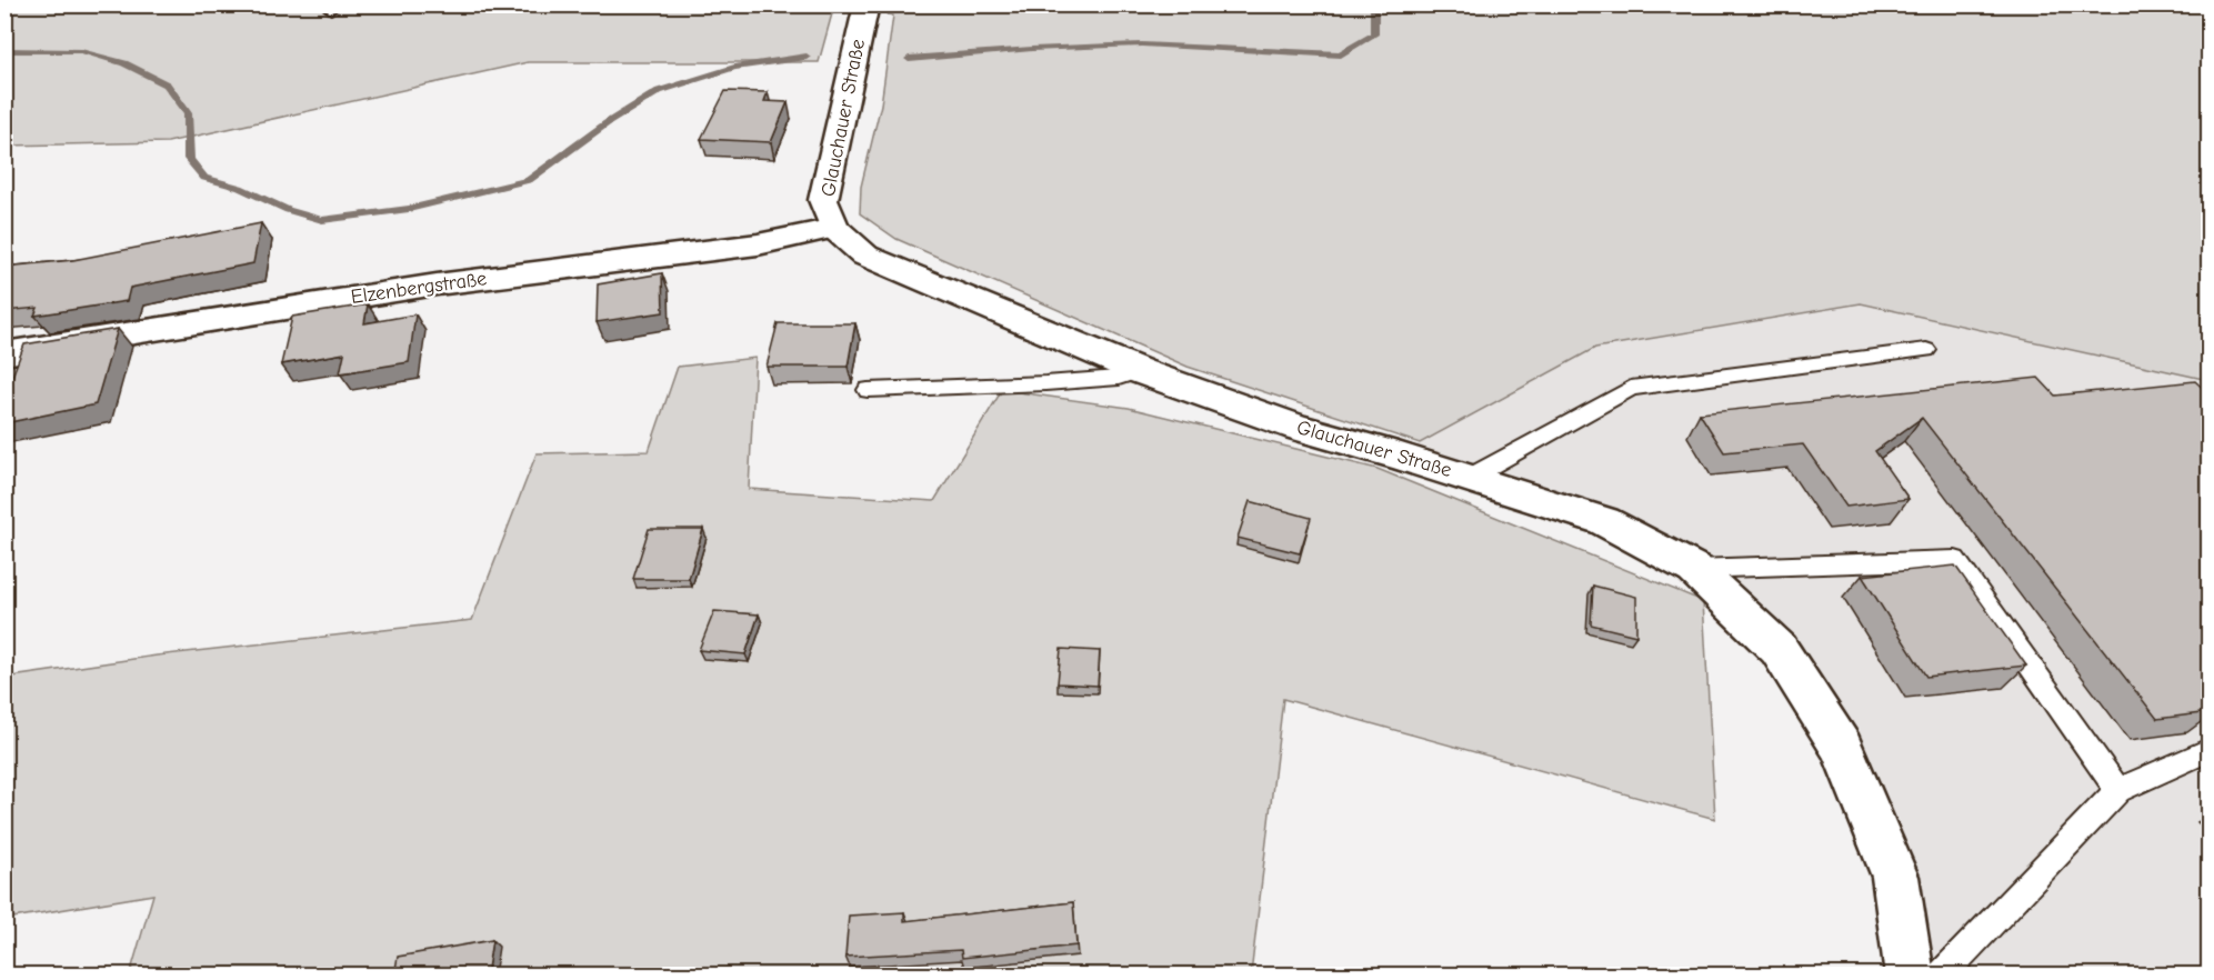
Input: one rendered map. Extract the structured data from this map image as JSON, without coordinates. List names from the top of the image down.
{
  "streets": {
    "street": ["Glauchauer Straße", "Elzenbergstraße"]
  },
  "crossings": [
    ["Glauchauer Straße", "Elzenbergstraße"]
  ]
}
